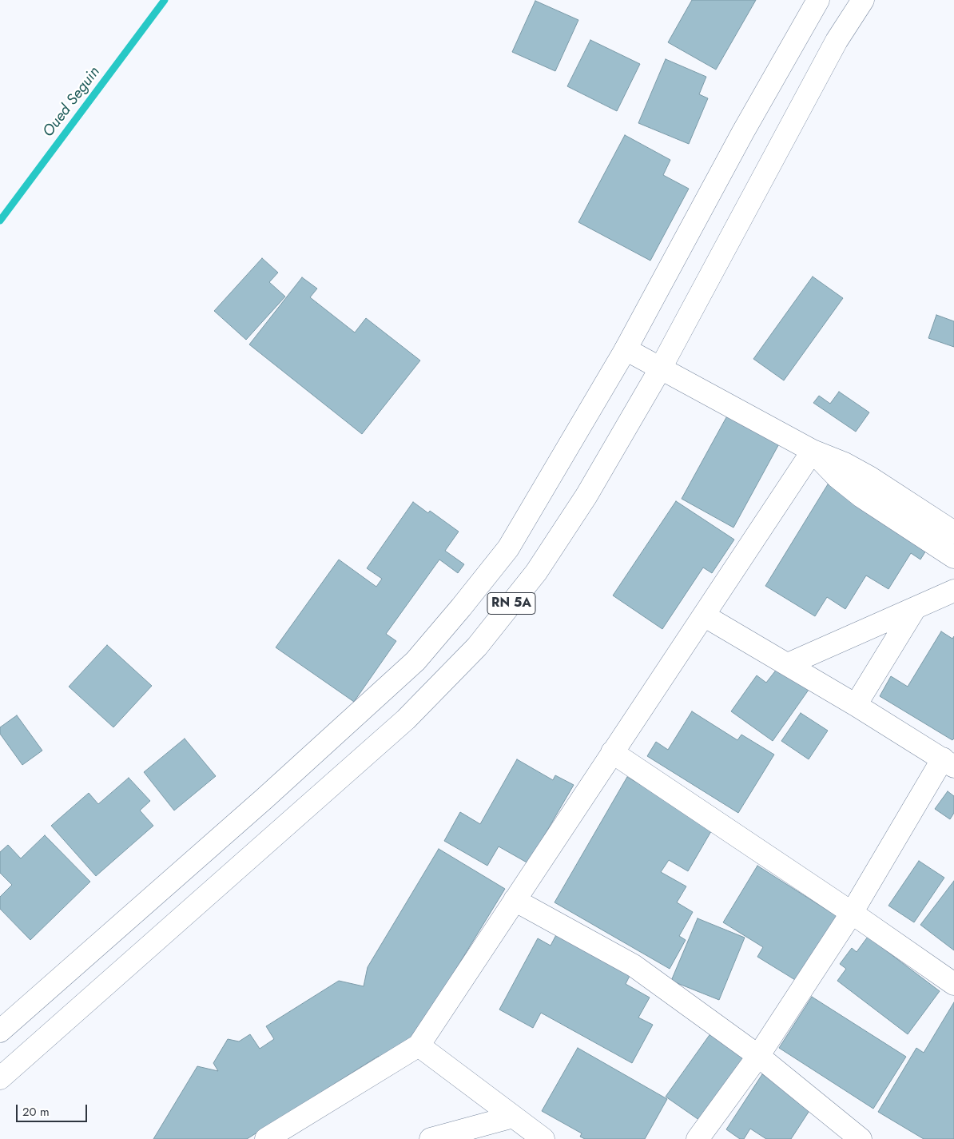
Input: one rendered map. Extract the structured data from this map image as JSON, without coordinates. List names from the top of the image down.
{
  "streets": {
    "street": ["RN 5A"]
  },
  "water": ["Oued Seguin"],
  "scale_bar": "20 m"
}
